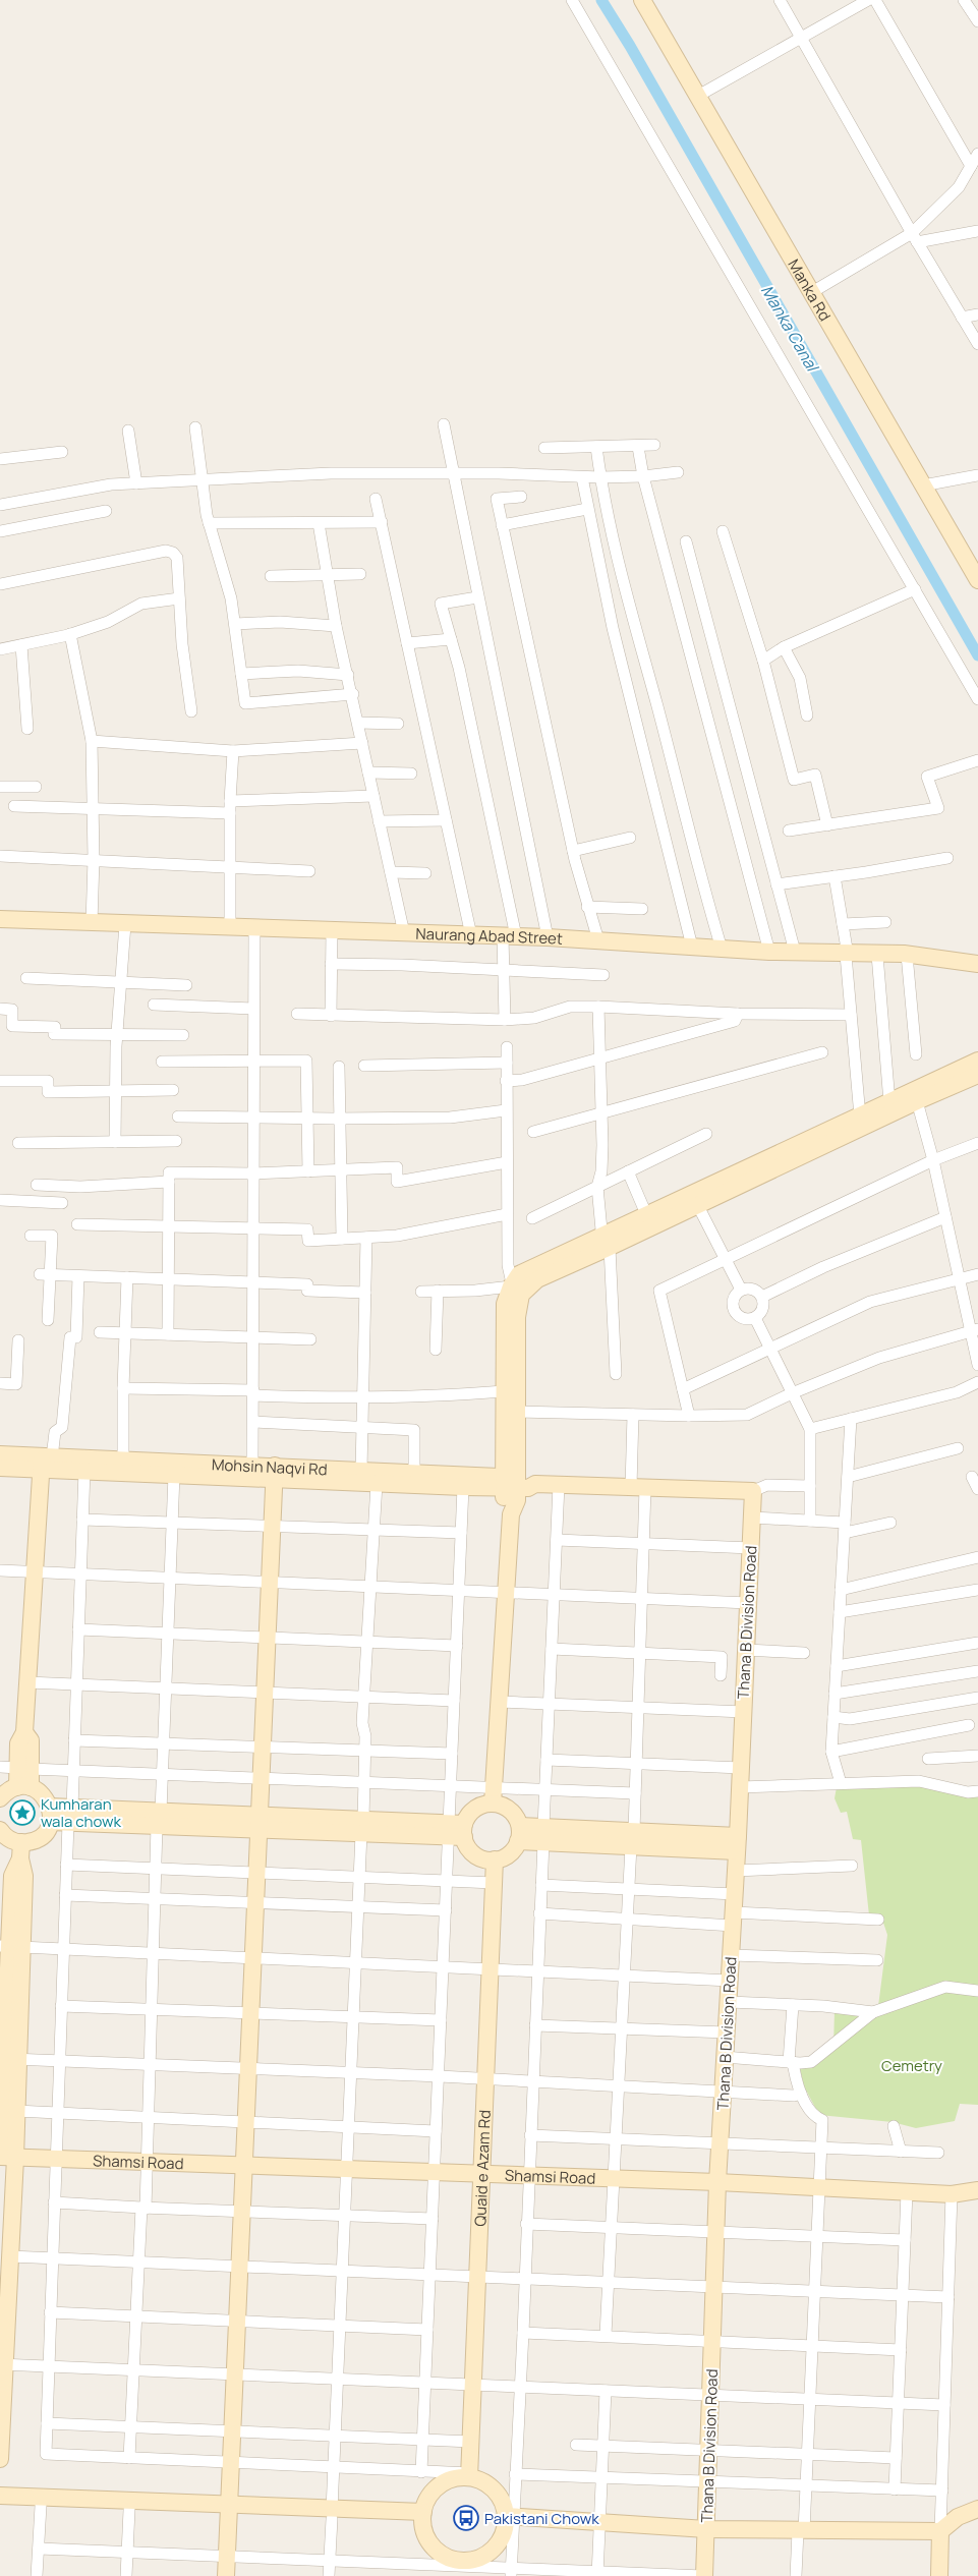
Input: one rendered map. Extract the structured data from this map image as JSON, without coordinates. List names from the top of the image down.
{
  "streets": {
    "street": [
      "Manka Rd",
      "Naurang Abad Street",
      "Mohsin Naqvi Rd",
      "Thana B Division Road",
      "Shamsi Road",
      "Quaid e Azam Rd"
    ]
  },
  "crossings": [
    ["Mohsin Naqvi Rd", "Thana B Division Road"],
    ["Thana B Division Road", "Shamsi Road"],
    ["Shamsi Road", "Quaid e Azam Rd"]
  ],
  "water": ["Manka Canal"],
  "parks": ["Cemetry"],
  "places": {
    "place": ["Kumharan wala chowk"],
    "bus stop": ["Pakistani Chowk"]
  }
}
